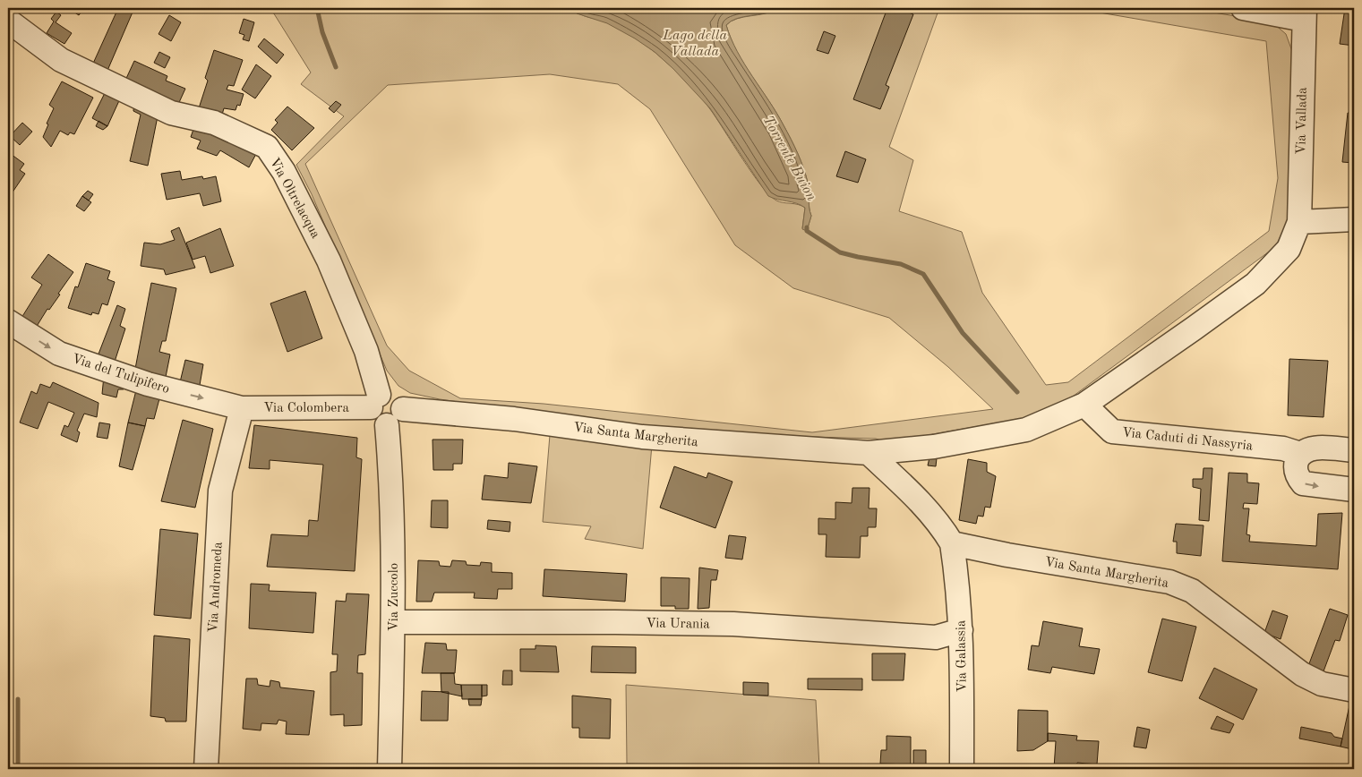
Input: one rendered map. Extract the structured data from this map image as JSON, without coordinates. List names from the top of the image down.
{
  "streets": {
    "street": [
      "Via Vallada",
      "Via Oltrelacqua",
      "Via del Tulipifero",
      "Via Colombera",
      "Via Santa Margherita",
      "Via Caduti di Nassyria",
      "Via Andromeda",
      "Via Zuccolo",
      "Via Urania",
      "Via Galassia"
    ]
  },
  "crossings": [
    ["Via Vallada", "Via Santa Margherita"],
    ["Via Oltrelacqua", "Via Colombera"],
    ["Via del Tulipifero", "Via Colombera"],
    ["Via del Tulipifero", "Via Andromeda"],
    ["Via Colombera", "Via Santa Margherita"],
    ["Via Colombera", "Via Andromeda"],
    ["Via Colombera", "Via Zuccolo"],
    ["Via Santa Margherita", "Via Caduti di Nassyria"],
    ["Via Santa Margherita", "Via Zuccolo"],
    ["Via Santa Margherita", "Via Galassia"],
    ["Via Zuccolo", "Via Urania"],
    ["Via Urania", "Via Galassia"]
  ],
  "one_way": ["Via del Tulipifero"],
  "water": ["Lago della Vallada", "Torrente Buion"]
}
